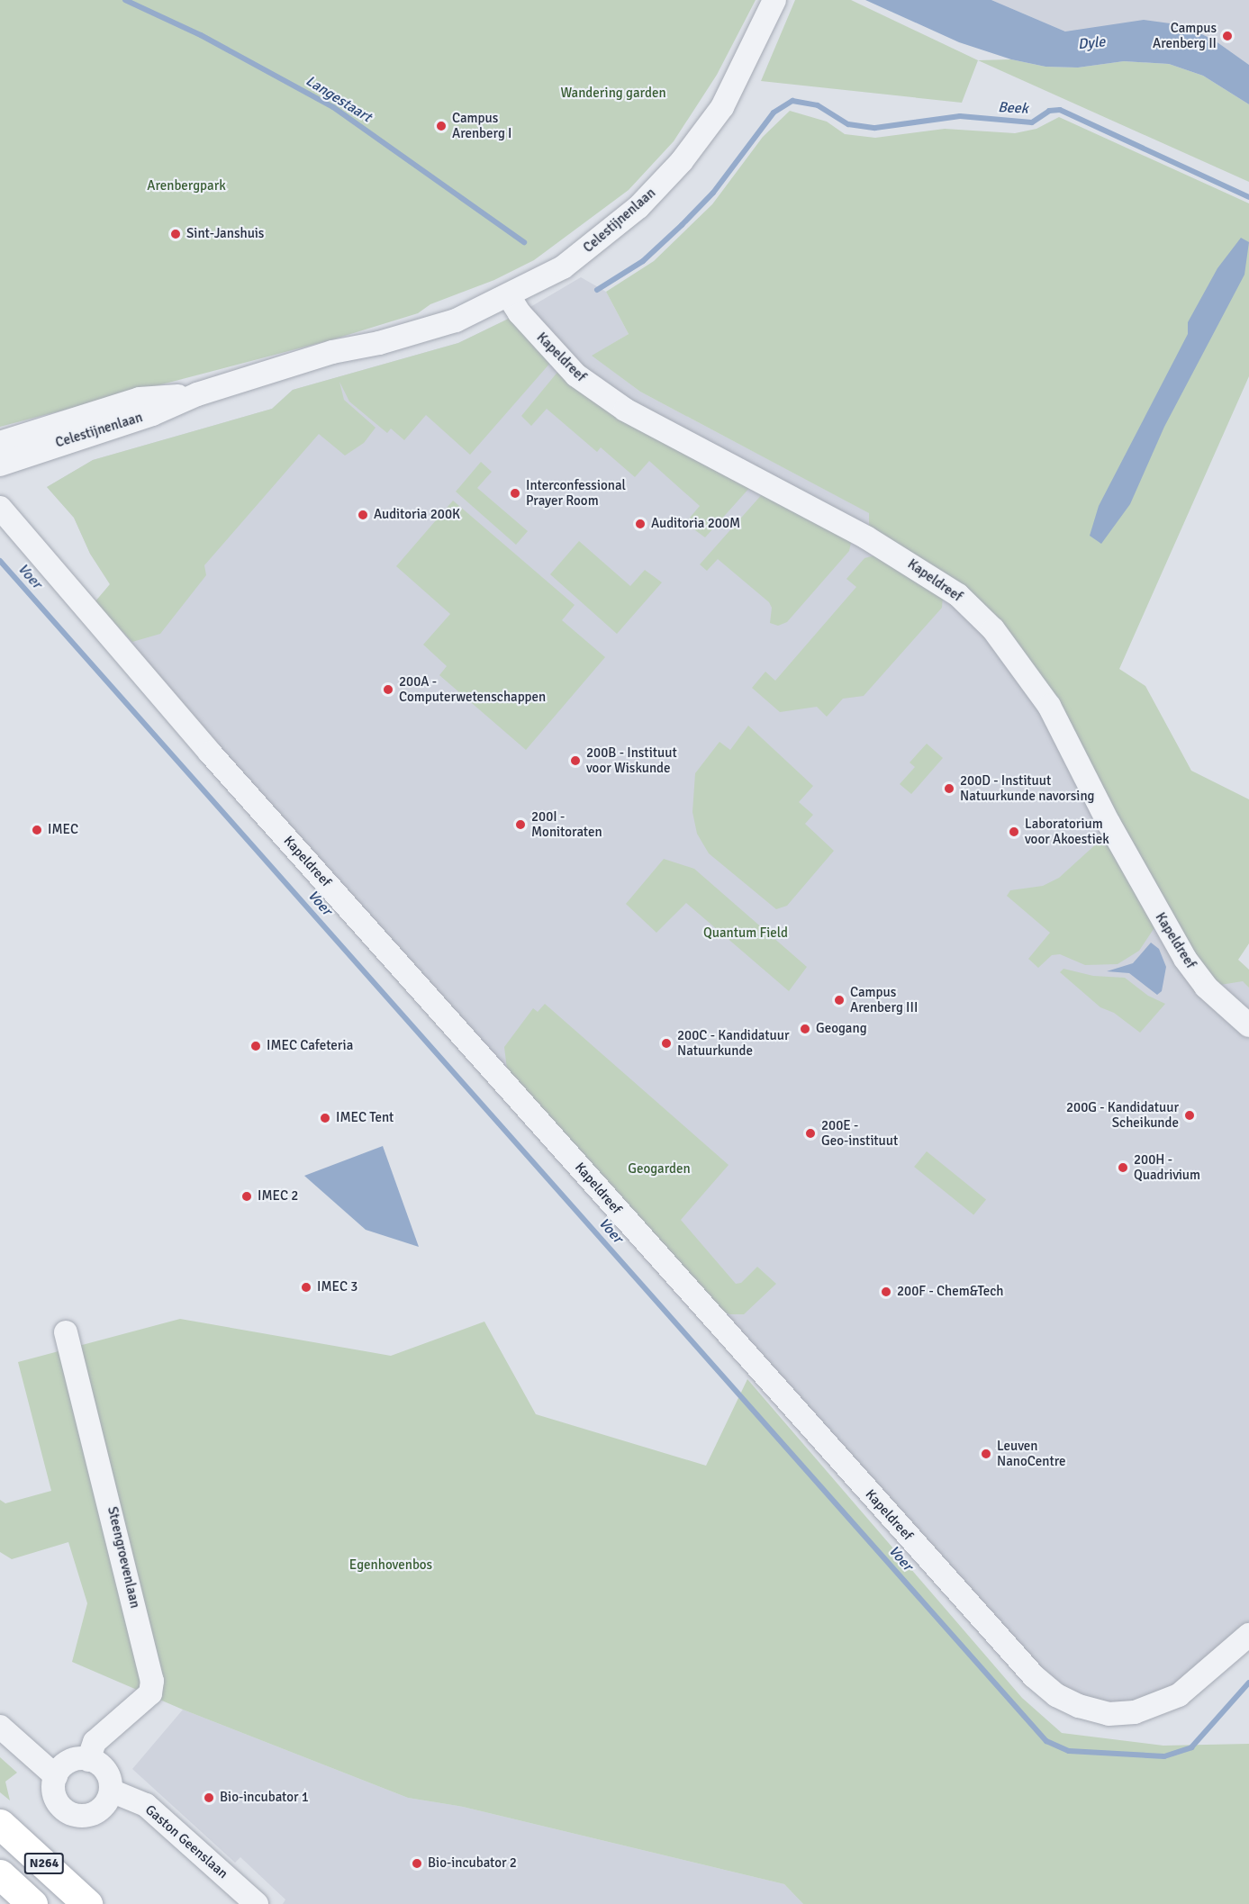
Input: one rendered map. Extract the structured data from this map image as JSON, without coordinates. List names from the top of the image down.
{
  "streets": {
    "highway": ["N264"],
    "street": [
      "Celestijnenlaan",
      "Kapeldreef",
      "Steengroevenlaan",
      "Gaston Geenslaan"
    ]
  },
  "crossings": [
    ["Celestijnenlaan", "Kapeldreef"],
    ["Steengroevenlaan", "Gaston Geenslaan"]
  ],
  "water": [
    "Dyle",
    "Langestaart",
    "Beek",
    "Voer"
  ],
  "parks": [
    "Wandering garden",
    "Arenbergpark",
    "Quantum Field",
    "Geogarden",
    "Egenhovenbos"
  ],
  "places": [
    "Campus Arenberg II",
    "Campus Arenberg I",
    "Sint-Janshuis",
    "Interconfessional Prayer Room",
    "Auditoria 200K",
    "Auditoria 200M",
    "200A - Computerwetenschappen",
    "200B - Instituut voor Wiskunde",
    "200D - Instituut Natuurkunde navorsing",
    "200I - Monitoraten",
    "IMEC",
    "Laboratorium voor Akoestiek",
    "Campus Arenberg III",
    "Geogang",
    "200C - Kandidatuur Natuurkunde",
    "IMEC Cafeteria",
    "200G - Kandidatuur Scheikunde",
    "IMEC Tent",
    "200E - Geo-instituut",
    "200H - Quadrivium",
    "IMEC 2",
    "IMEC 3",
    "200F - Chem&Tech",
    "Leuven NanoCentre",
    "Bio-incubator 1",
    "Bio-incubator 2"
  ]
}
